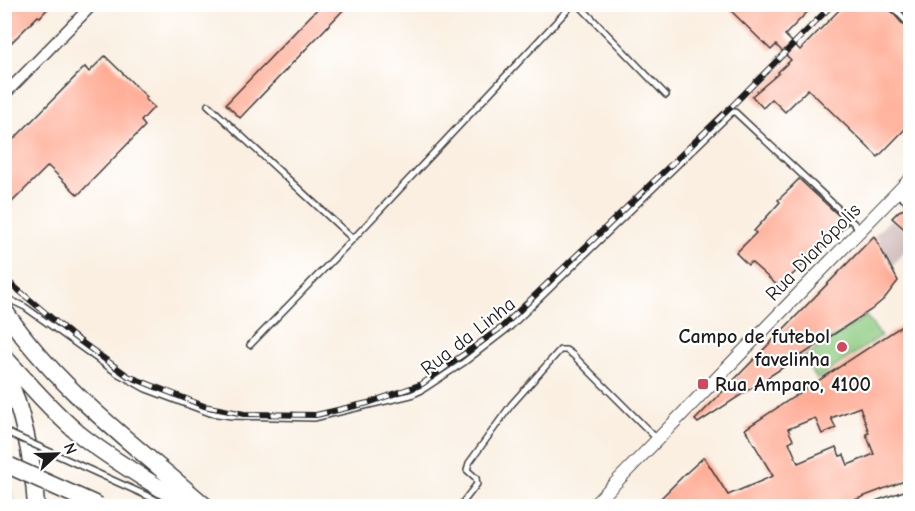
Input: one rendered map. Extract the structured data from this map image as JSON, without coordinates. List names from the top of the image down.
{
  "streets": {
    "street": ["Rua Dianópolis"],
    "lane": ["Rua da Linha"]
  },
  "crossings": [
    ["Rua Dianópolis", "Rua da Linha"]
  ],
  "places": {
    "other": ["Campo de futebol favelinha"],
    "transit": ["Rua Amparo, 4100"]
  },
  "north": "right"
}
